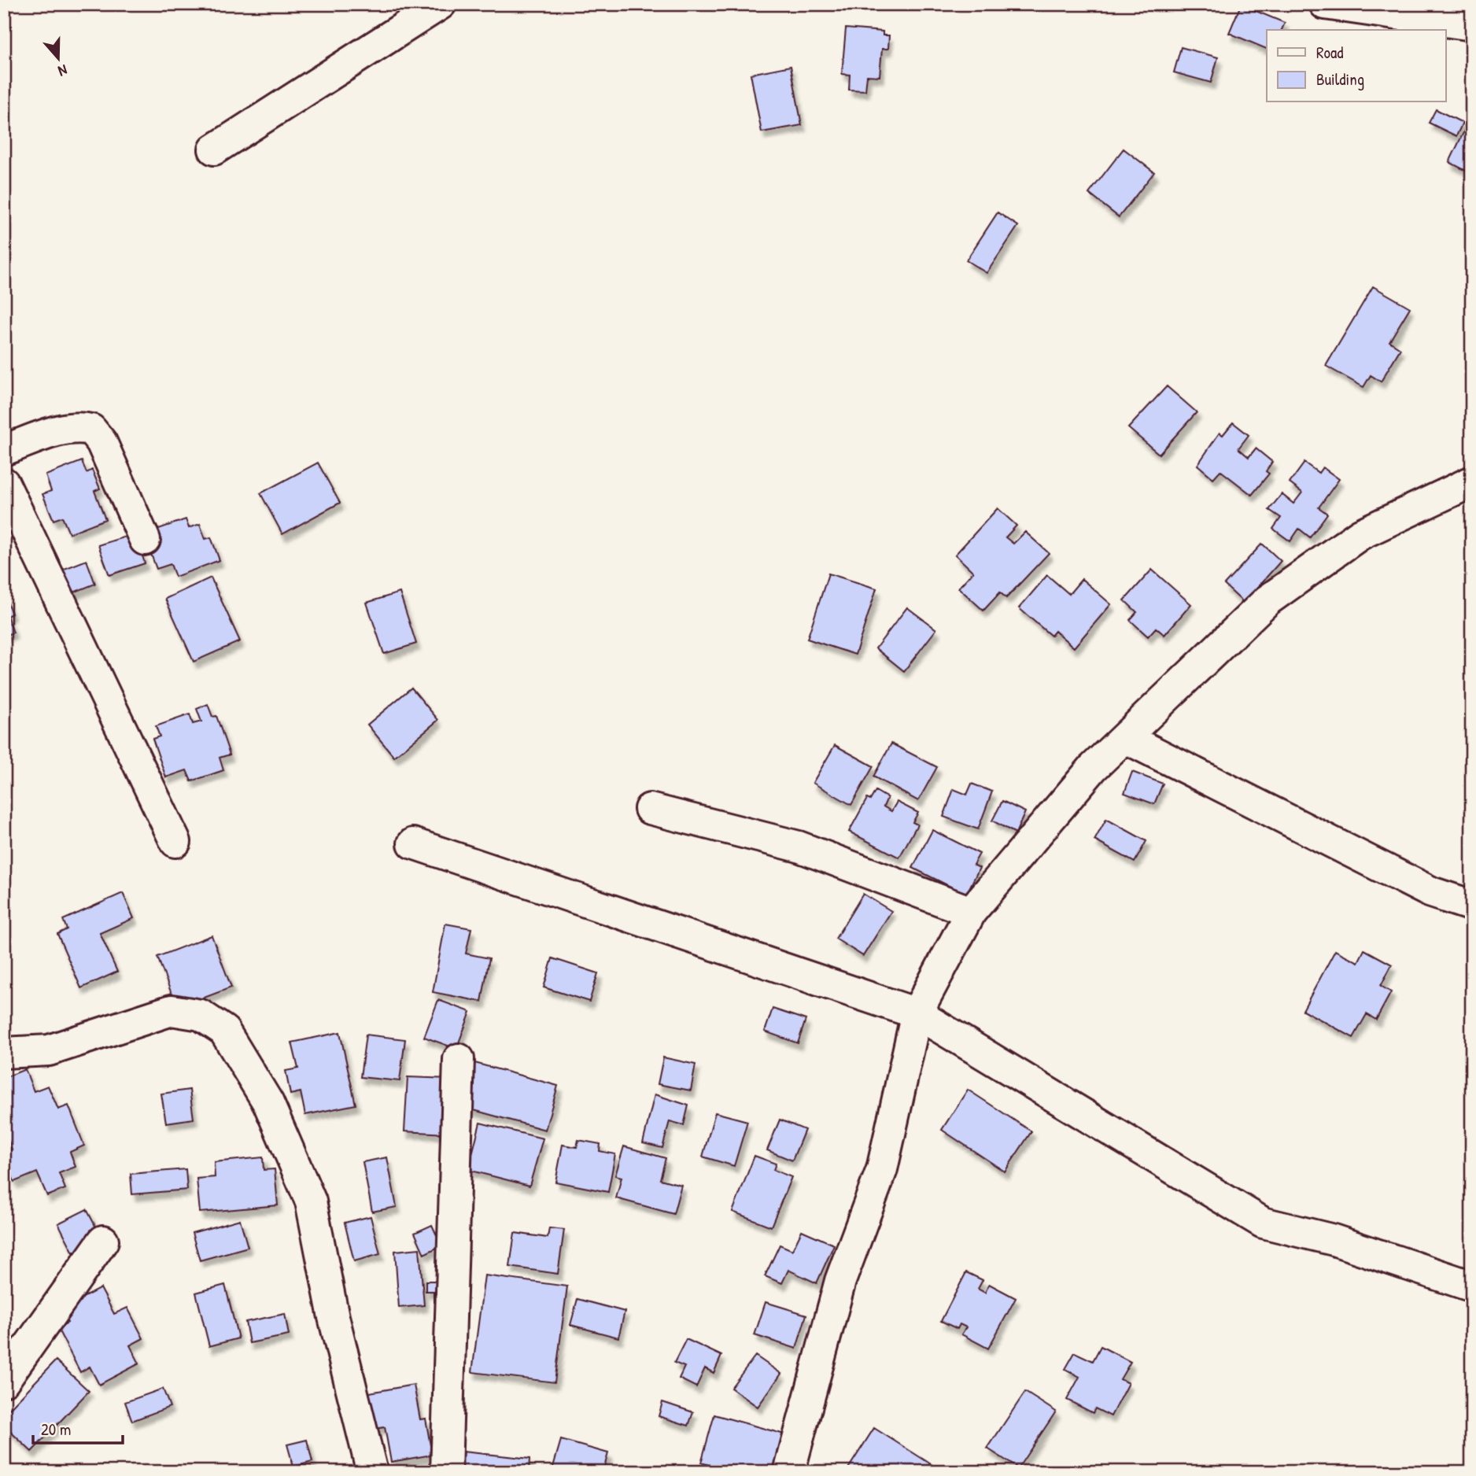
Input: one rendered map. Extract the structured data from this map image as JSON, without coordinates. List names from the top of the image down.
{
  "legend": ["Road", "Building"],
  "scale_bar": "20 m",
  "north": "bottom"
}
